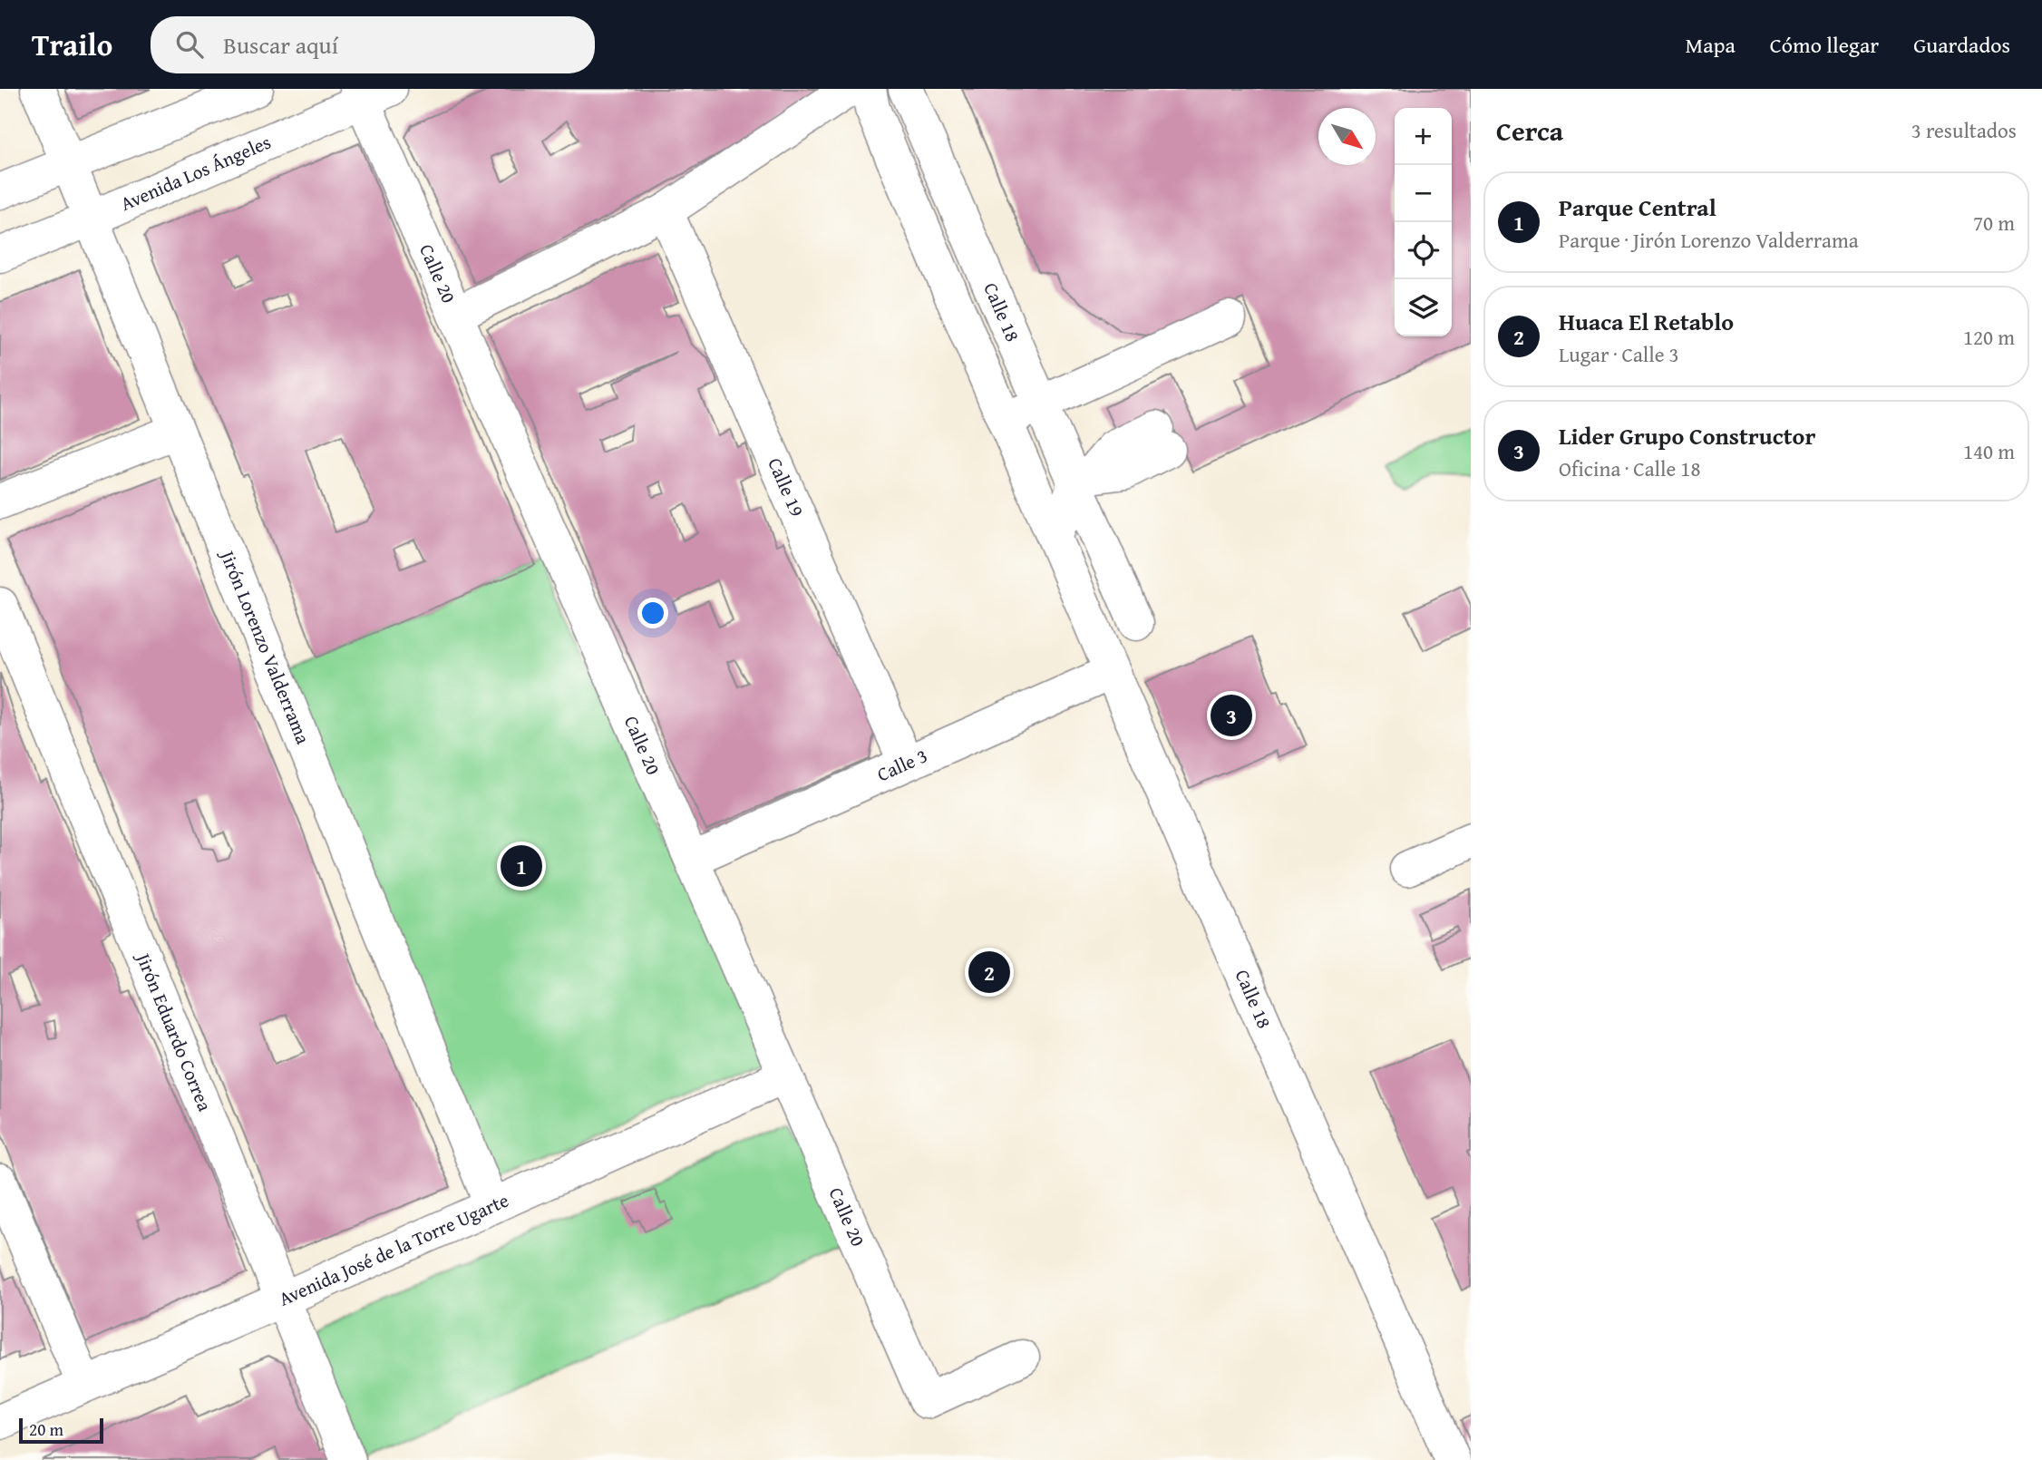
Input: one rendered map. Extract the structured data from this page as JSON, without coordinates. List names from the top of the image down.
{
  "streets": {
    "street": [
      "Avenida Los Ángeles",
      "Calle 20",
      "Calle 18",
      "Calle 19",
      "Jirón Lorenzo Valderrama",
      "Calle 3",
      "Jirón Eduardo Correa",
      "Avenida José de la Torre Ugarte"
    ]
  },
  "crossings": [
    ["Avenida Los Ángeles", "Calle 20"],
    ["Avenida Los Ángeles", "Jirón Lorenzo Valderrama"],
    ["Calle 20", "Calle 3"],
    ["Calle 20", "Avenida José de la Torre Ugarte"],
    ["Calle 18", "Calle 3"],
    ["Calle 19", "Calle 3"],
    ["Jirón Lorenzo Valderrama", "Avenida José de la Torre Ugarte"],
    ["Jirón Eduardo Correa", "Avenida José de la Torre Ugarte"]
  ],
  "scale_bar": "20 m",
  "north": "bottom right",
  "page": {
    "header": "Trailo",
    "search": "Buscar aquí",
    "nav": ["Mapa", "Cómo llegar", "Guardados"],
    "heading": ["Cerca", "3 resultados"],
    "map_buttons": ["+", "−"],
    "list": [
      {
        "mark": "1",
        "name": "Parque Central",
        "note": "Parque · Jirón Lorenzo Valderrama",
        "value": "70 m"
      },
      {
        "mark": "2",
        "name": "Huaca El Retablo",
        "note": "Lugar · Calle 3",
        "value": "120 m"
      },
      {
        "mark": "3",
        "name": "Lider Grupo Constructor",
        "note": "Oficina · Calle 18",
        "value": "140 m"
      }
    ],
    "pins": ["3", "1", "2"],
    "scale": "20 m"
  }
}
